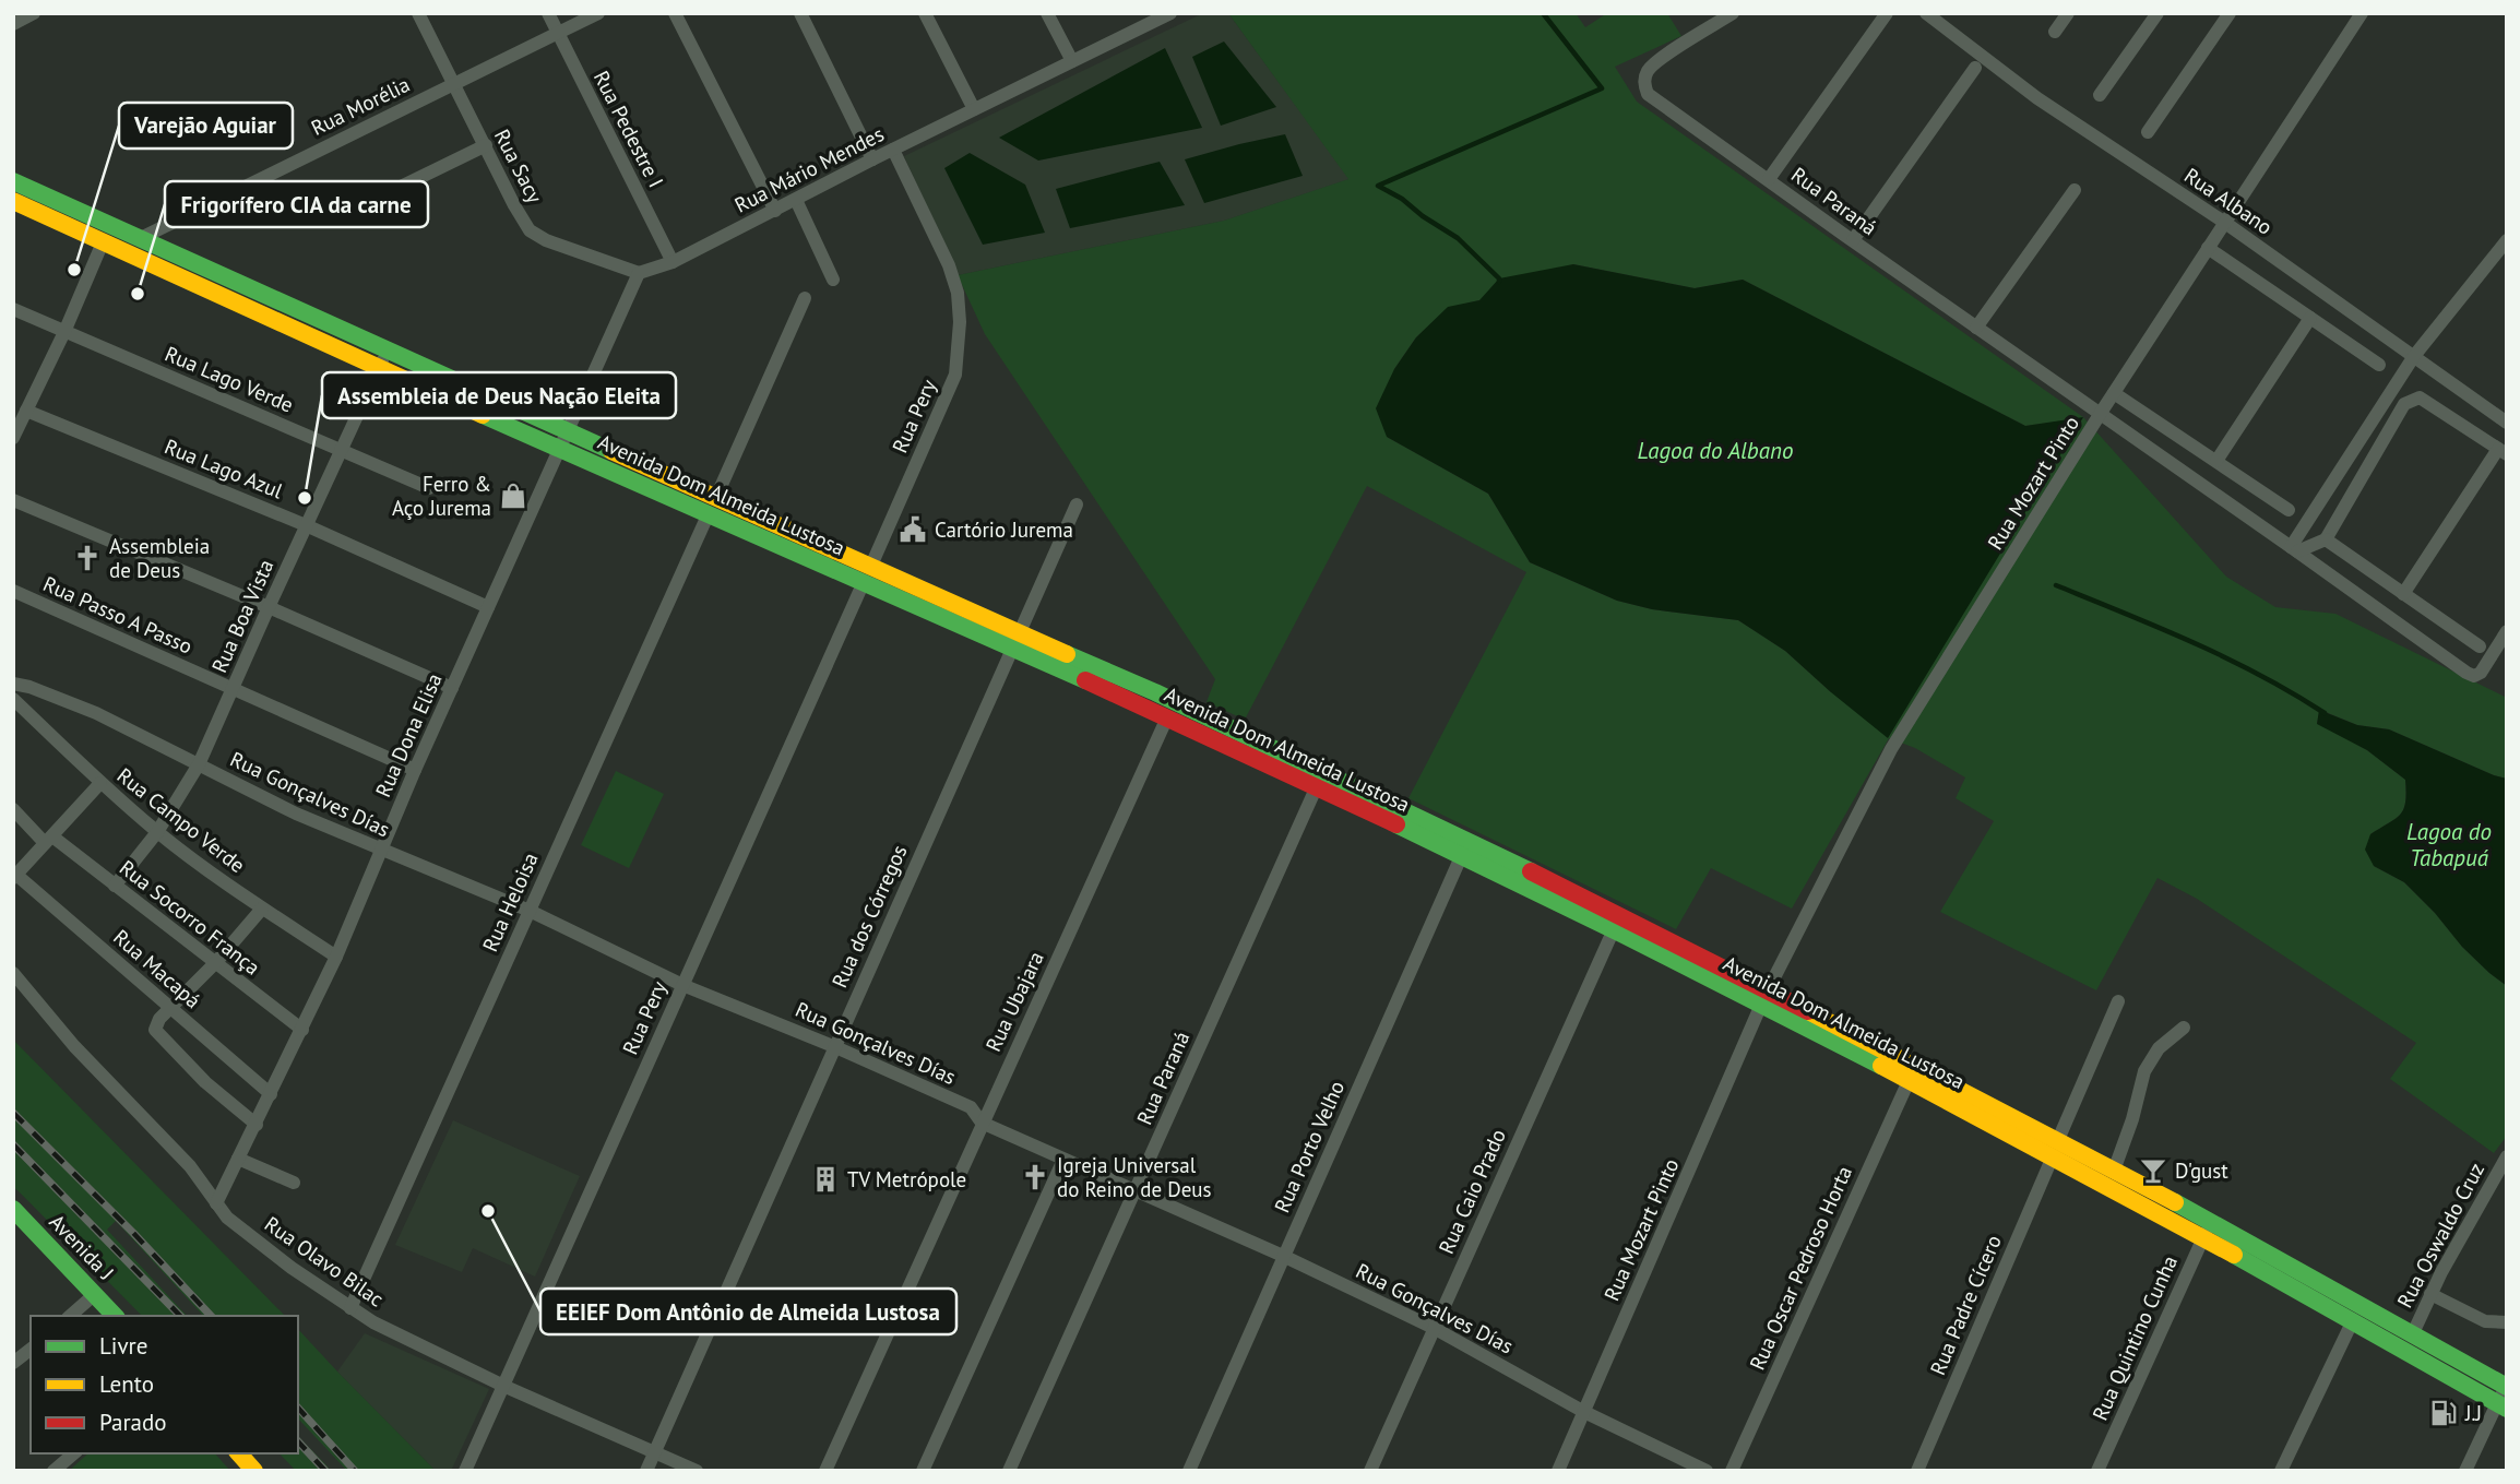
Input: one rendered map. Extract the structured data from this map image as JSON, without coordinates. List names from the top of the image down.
{
  "streets": {
    "main road": ["Avenida Dom Almeida Lustosa", "Avenida J"],
    "street": [
      "Rua Morélia",
      "Rua Pedestre I",
      "Rua Sacy",
      "Rua Mário Mendes",
      "Rua Paraná",
      "Rua Albano",
      "Rua Lago Verde",
      "Rua Pery",
      "Rua Lago Azul",
      "Rua Mozart Pinto",
      "Rua Passo A Passo",
      "Rua Boa Vista",
      "Rua Dona Elisa",
      "Rua Gonçalves Días",
      "Rua Campo Verde",
      "Rua Heloisa",
      "Rua dos Córregos",
      "Rua Socorro França",
      "Rua Macapá",
      "Rua Ubajara",
      "Rua Porto Velho",
      "Rua Caio Prado",
      "Rua Oswaldo Cruz",
      "Rua Olavo Bilac",
      "Rua Oscar Pedroso Horta",
      "Rua Padre Cícero",
      "Rua Quintino Cunha"
    ]
  },
  "crossings": [
    ["Rua Morélia", "Rua Pedestre I"],
    ["Rua Morélia", "Rua Sacy"],
    ["Rua Morélia", "Avenida Dom Almeida Lustosa"],
    ["Rua Pedestre I", "Rua Mário Mendes"],
    ["Rua Sacy", "Rua Mário Mendes"],
    ["Rua Mário Mendes", "Rua Pery"],
    ["Rua Paraná", "Rua Mozart Pinto"],
    ["Rua Paraná", "Avenida Dom Almeida Lustosa"],
    ["Rua Paraná", "Rua Gonçalves Días"],
    ["Rua Albano", "Rua Mozart Pinto"],
    ["Rua Lago Verde", "Rua Boa Vista"],
    ["Rua Pery", "Avenida Dom Almeida Lustosa"],
    ["Rua Pery", "Rua Gonçalves Días"],
    ["Rua Pery", "Rua Olavo Bilac"],
    ["Rua Lago Azul", "Rua Boa Vista"],
    ["Rua Lago Azul", "Rua Dona Elisa"],
    ["Rua Mozart Pinto", "Avenida Dom Almeida Lustosa"],
    ["Rua Mozart Pinto", "Rua Gonçalves Días"],
    ["Avenida Dom Almeida Lustosa", "Rua Boa Vista"],
    ["Avenida Dom Almeida Lustosa", "Rua Dona Elisa"],
    ["Avenida Dom Almeida Lustosa", "Rua Heloisa"],
    ["Avenida Dom Almeida Lustosa", "Rua dos Córregos"],
    ["Avenida Dom Almeida Lustosa", "Rua Ubajara"],
    ["Avenida Dom Almeida Lustosa", "Rua Porto Velho"],
    ["Avenida Dom Almeida Lustosa", "Rua Caio Prado"],
    ["Avenida Dom Almeida Lustosa", "Rua Oswaldo Cruz"],
    ["Avenida Dom Almeida Lustosa", "Rua Oscar Pedroso Horta"],
    ["Avenida Dom Almeida Lustosa", "Rua Padre Cícero"],
    ["Avenida Dom Almeida Lustosa", "Rua Quintino Cunha"],
    ["Rua Passo A Passo", "Rua Boa Vista"],
    ["Rua Passo A Passo", "Rua Dona Elisa"],
    ["Rua Boa Vista", "Rua Gonçalves Días"],
    ["Rua Boa Vista", "Rua Campo Verde"],
    ["Rua Boa Vista", "Rua Socorro França"],
    ["Rua Dona Elisa", "Rua Gonçalves Días"],
    ["Rua Dona Elisa", "Rua Campo Verde"],
    ["Rua Dona Elisa", "Rua Socorro França"],
    ["Rua Dona Elisa", "Rua Macapá"],
    ["Rua Dona Elisa", "Rua Olavo Bilac"],
    ["Rua Gonçalves Días", "Rua Heloisa"],
    ["Rua Gonçalves Días", "Rua dos Córregos"],
    ["Rua Gonçalves Días", "Rua Ubajara"],
    ["Rua Gonçalves Días", "Rua Porto Velho"],
    ["Rua Gonçalves Días", "Rua Caio Prado"],
    ["Rua Heloisa", "Rua Olavo Bilac"],
    ["Rua dos Córregos", "Rua Olavo Bilac"]
  ],
  "water": ["Lagoa do Albano", "Lagoa do Tabapuá"],
  "places": {
    "other": [
      "Varejão Aguiar",
      "Frigorífero CIA da carne",
      "Assembleia de Deus Nação Eleita",
      "EEIEF Dom Antônio de Almeida Lustosa"
    ],
    "shop": ["Ferro & Aço Jurema"],
    "public building": ["Cartório Jurema"],
    "church": ["Assembleia de Deus", "Igreja Universal do Reino de Deus"],
    "bar": ["D'gust"],
    "building": ["TV Metrópole"],
    "fuel station": ["J.J"]
  },
  "legend": ["Livre", "Lento", "Parado"]
}
